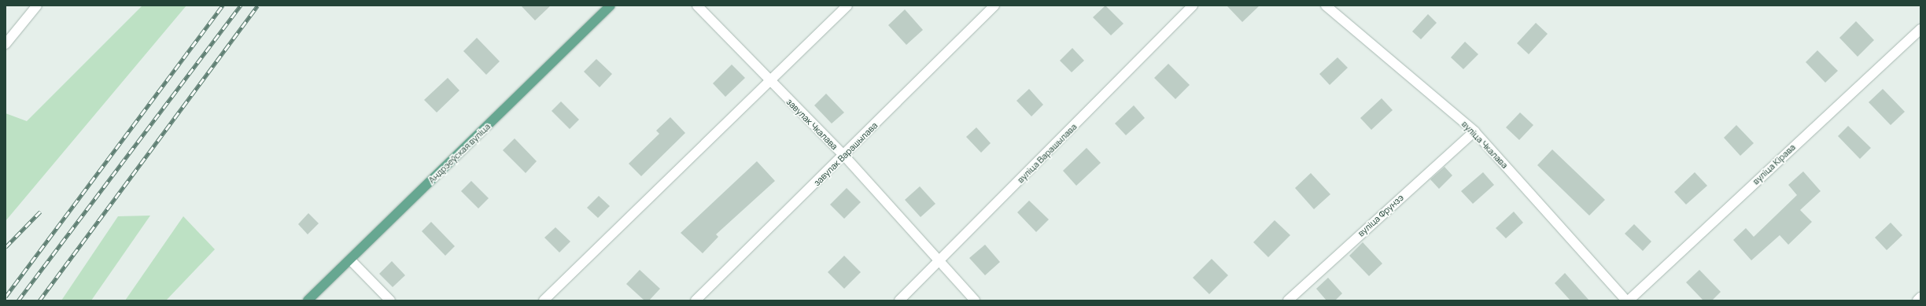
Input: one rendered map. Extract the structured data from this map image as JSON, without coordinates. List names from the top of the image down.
{
  "streets": {
    "main road": ["Андрэеўская вуліца"],
    "street": [
      "завулак Чкалава",
      "вуліца Чкалава",
      "вуліца Варашылава",
      "завулак Варашылава",
      "вуліца Кірава",
      "вуліца Фрунзэ"
    ]
  },
  "crossings": [
    ["завулак Чкалава", "вуліца Варашылава"],
    ["завулак Чкалава", "завулак Варашылава"],
    ["вуліца Чкалава", "вуліца Кірава"],
    ["вуліца Чкалава", "вуліца Фрунзэ"]
  ]
}
